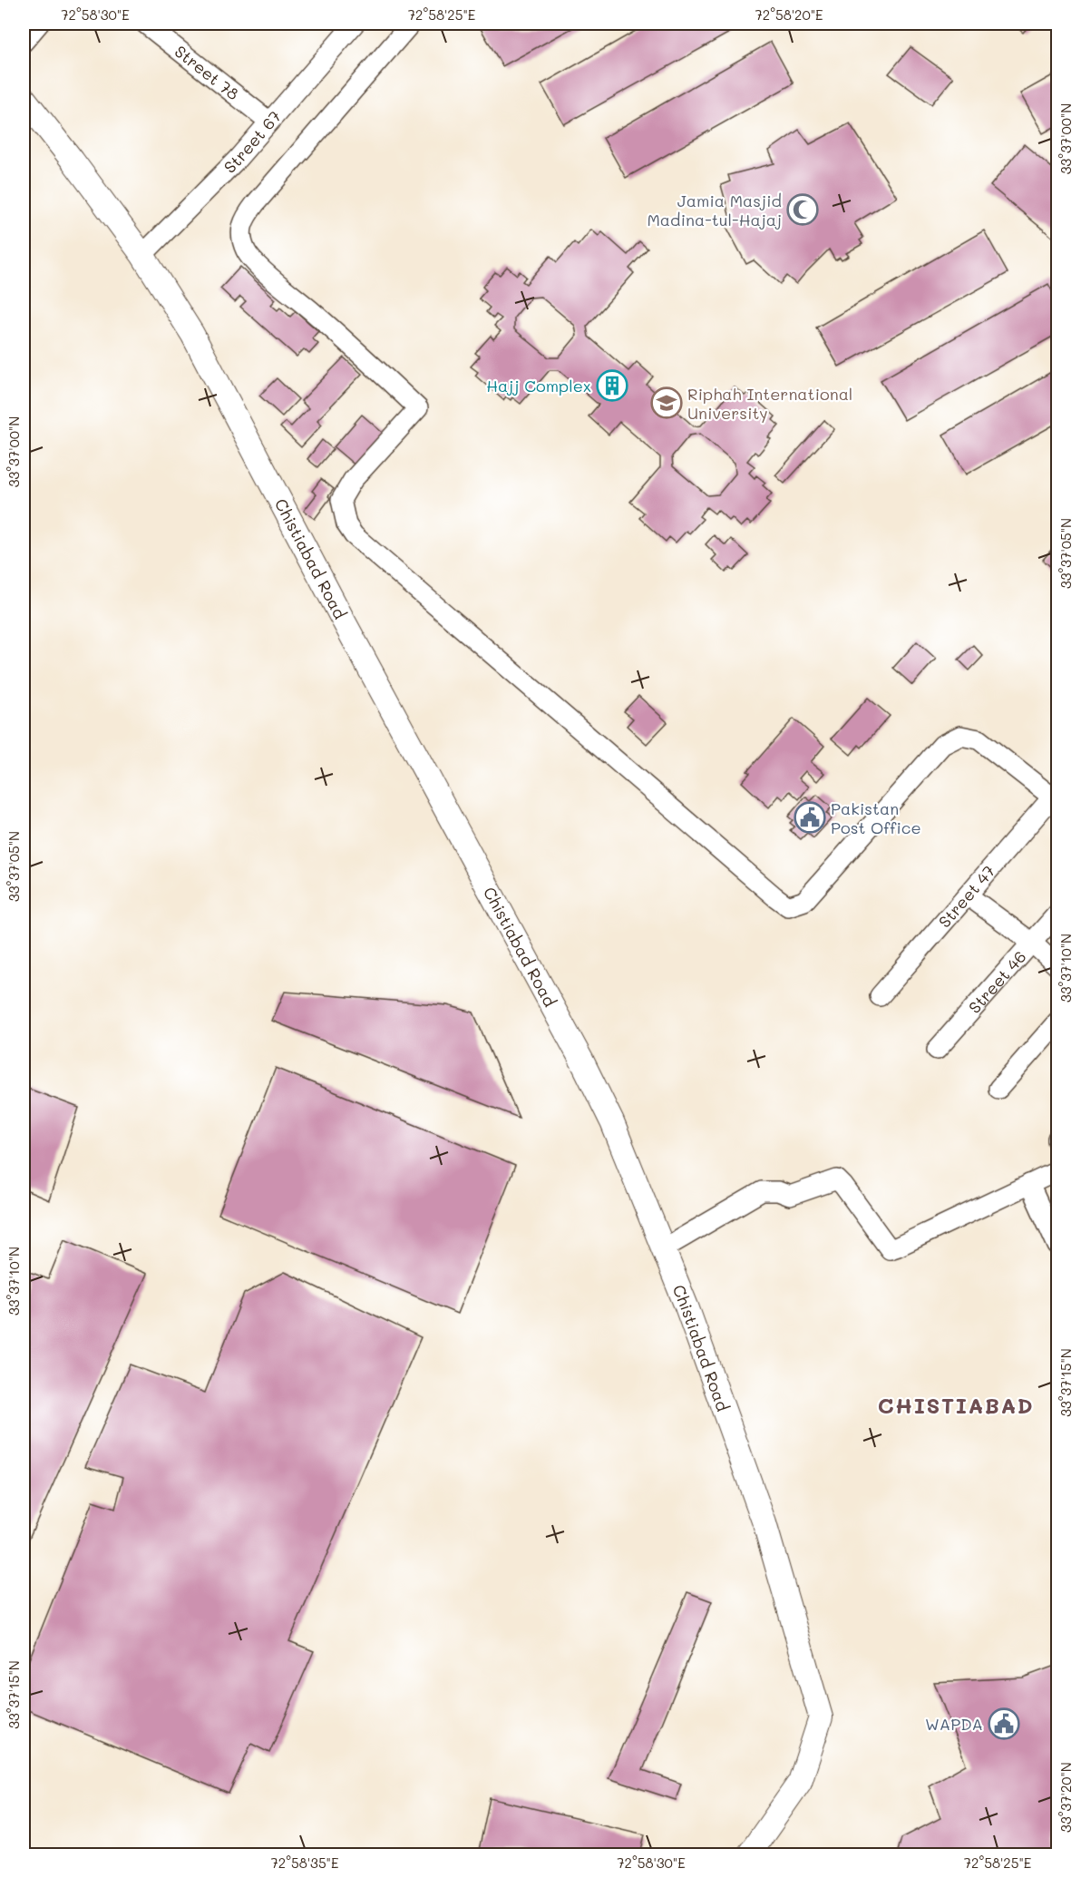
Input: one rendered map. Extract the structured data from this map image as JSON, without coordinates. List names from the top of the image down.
{
  "streets": {
    "main road": ["Chistiabad Road"],
    "street": [
      "Street 78",
      "Street 67",
      "Street 47",
      "Street 46"
    ]
  },
  "crossings": [
    ["Street 78", "Street 67"],
    ["Street 67", "Chistiabad Road"]
  ],
  "districts": ["CHISTIABAD"],
  "places": {
    "mosque": ["Jamia Masjid Madina-tul-Hajaj"],
    "building": ["Hajj Complex"],
    "school or university": ["Riphah International University"],
    "public building": ["Pakistan Post Office", "WAPDA"]
  },
  "coordinates": [
    "72°58'30\"E",
    "72°58'25\"E",
    "72°58'20\"E",
    "33°37'00\"N",
    "33°37'05\"N",
    "33°37'10\"N",
    "33°37'15\"N",
    "33°37'20\"N",
    "72°58'35\"E"
  ]
}
